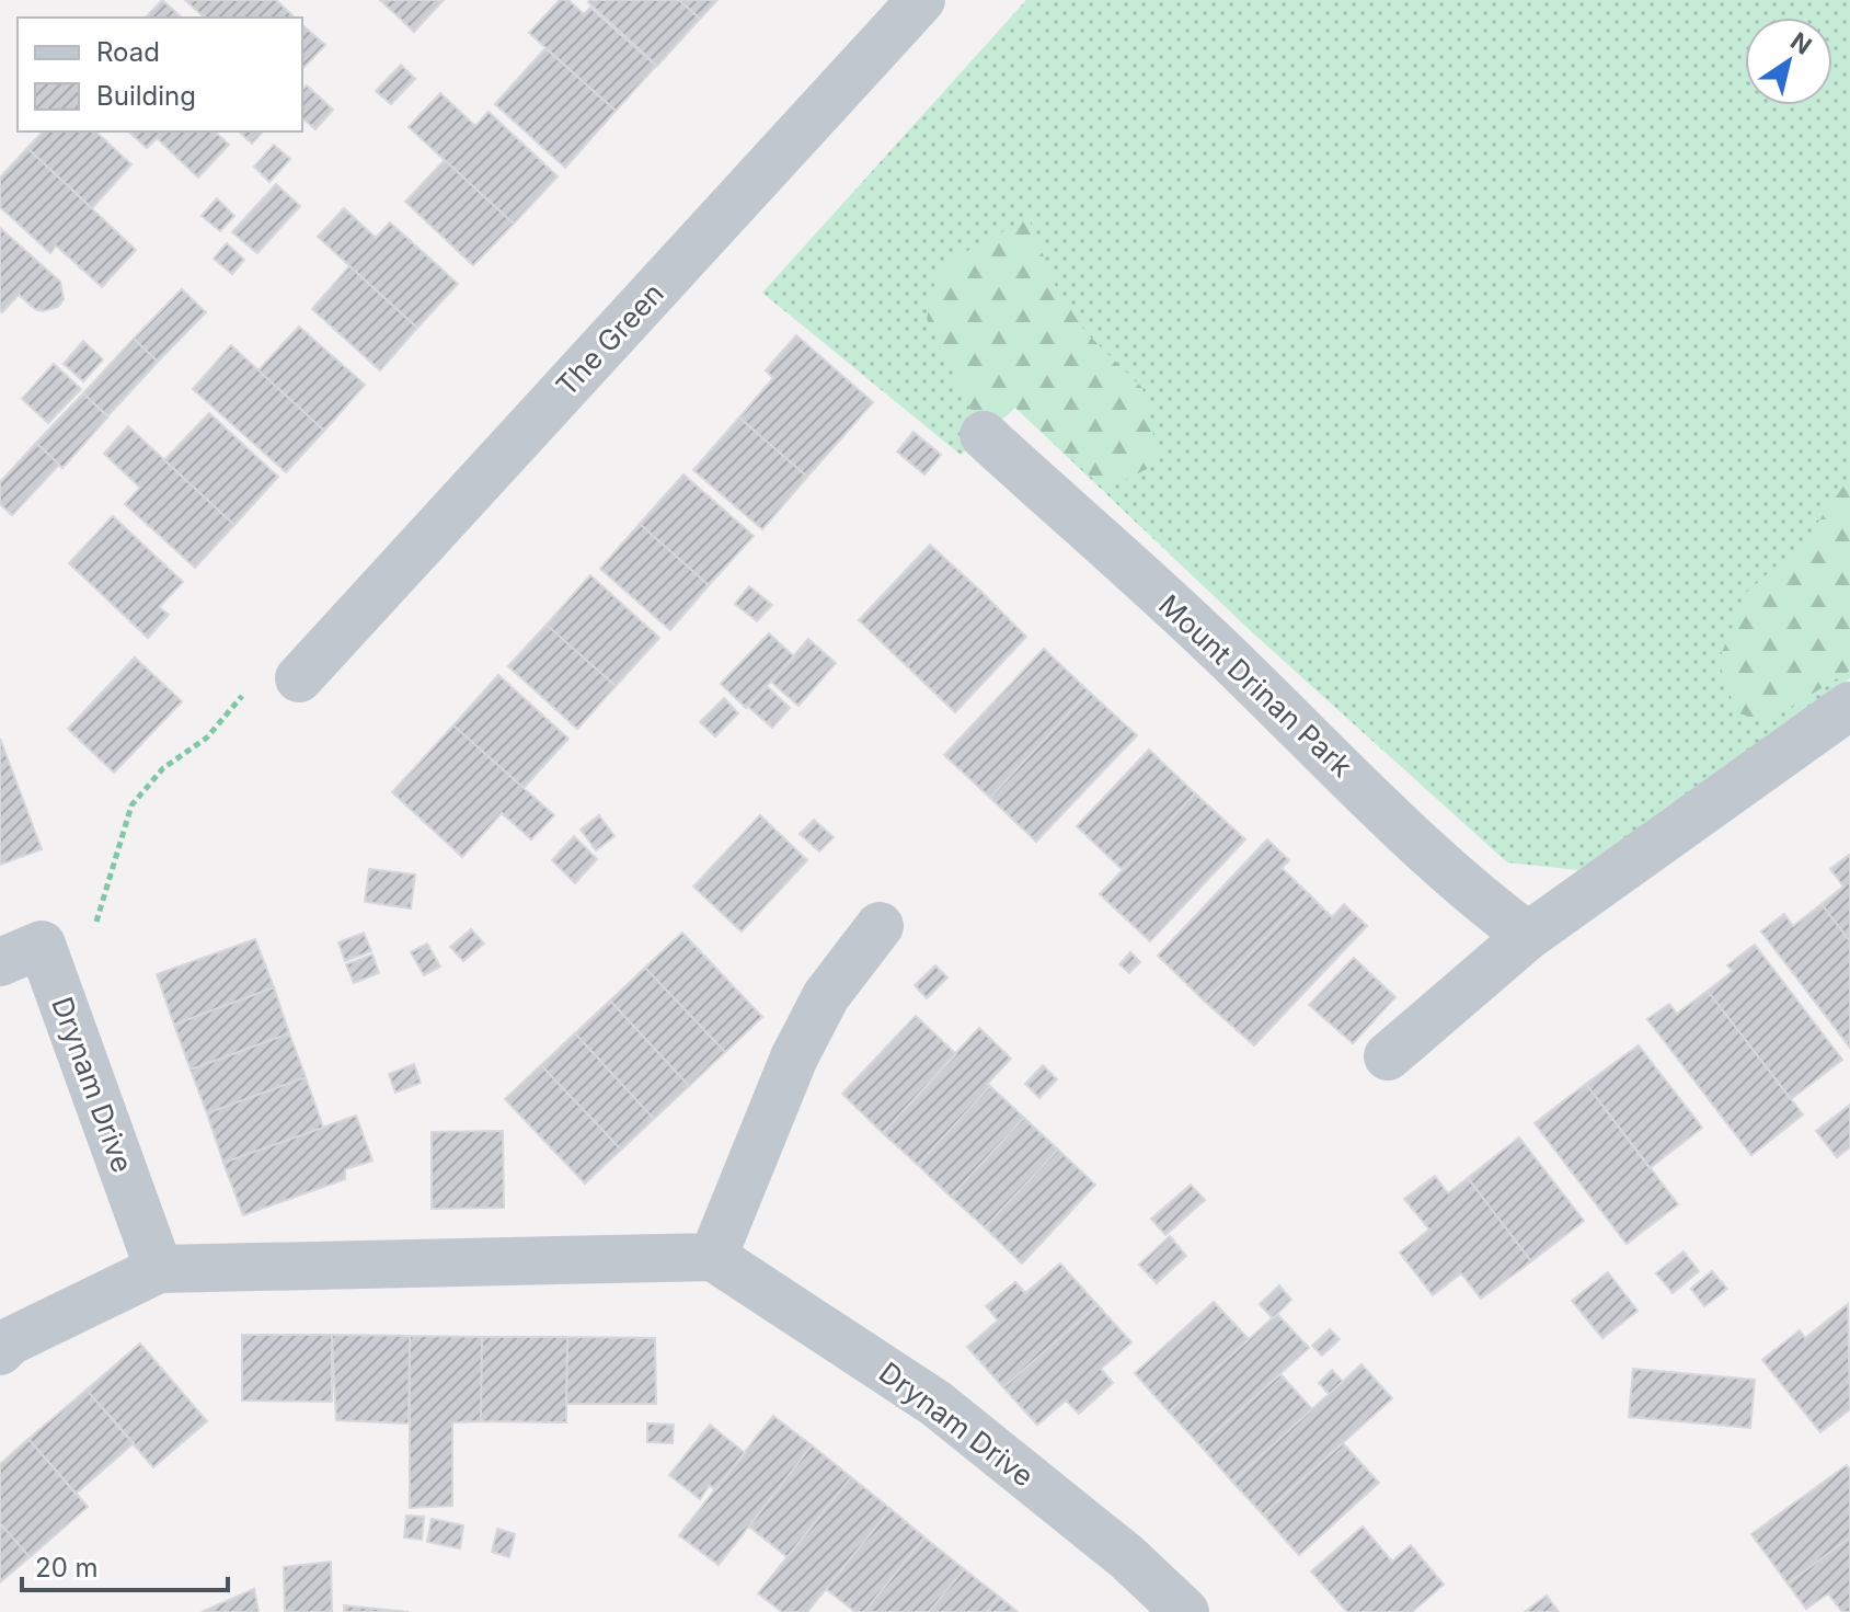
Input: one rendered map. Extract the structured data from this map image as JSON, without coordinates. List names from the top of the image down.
{
  "streets": {
    "street": ["The Green", "Mount Drinan Park", "Drynam Drive"]
  },
  "legend": ["Road", "Building"],
  "scale_bar": "20 m",
  "north": "top right"
}
